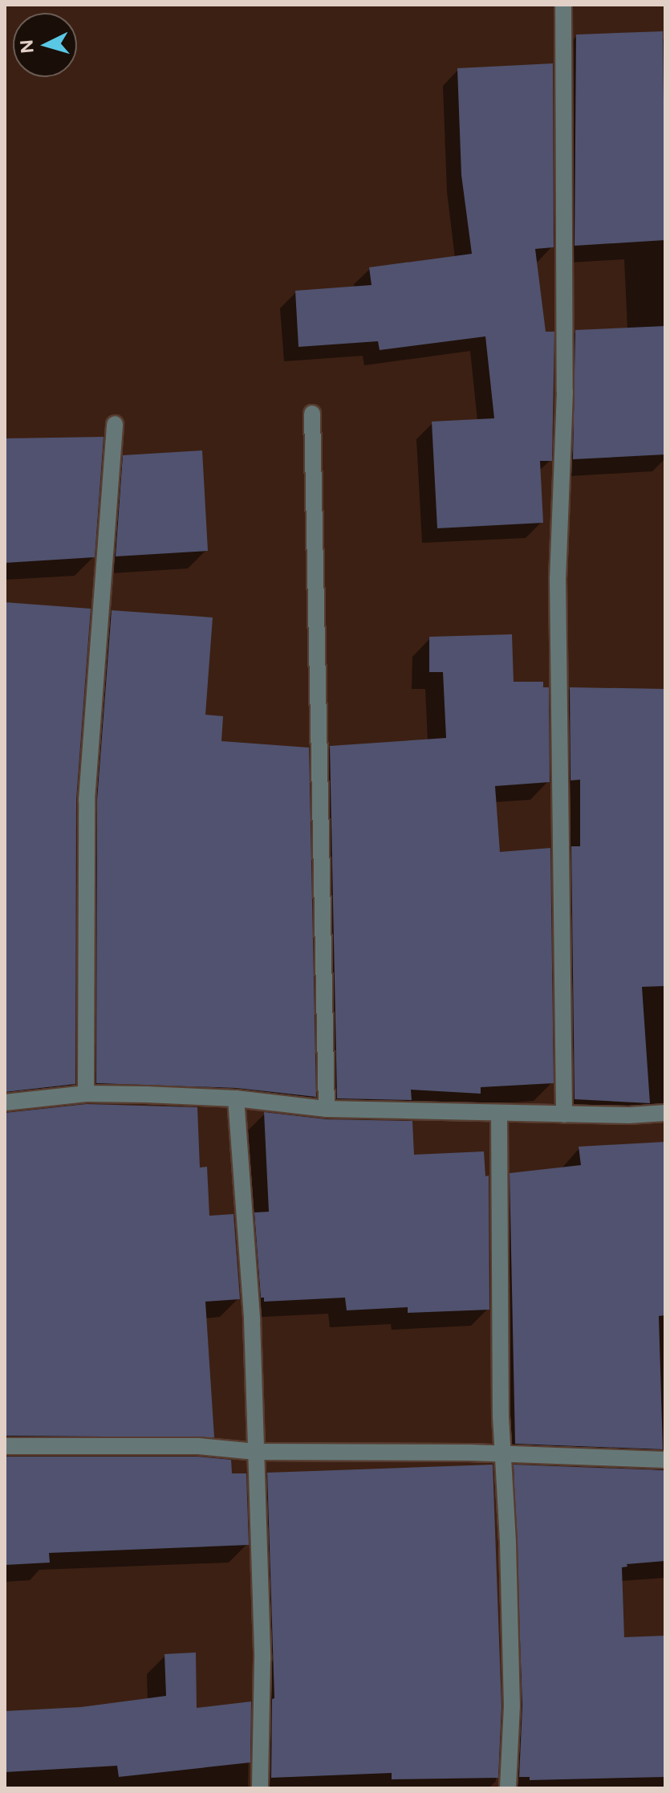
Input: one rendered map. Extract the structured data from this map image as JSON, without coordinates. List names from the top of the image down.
{
  "north": "left"
}
